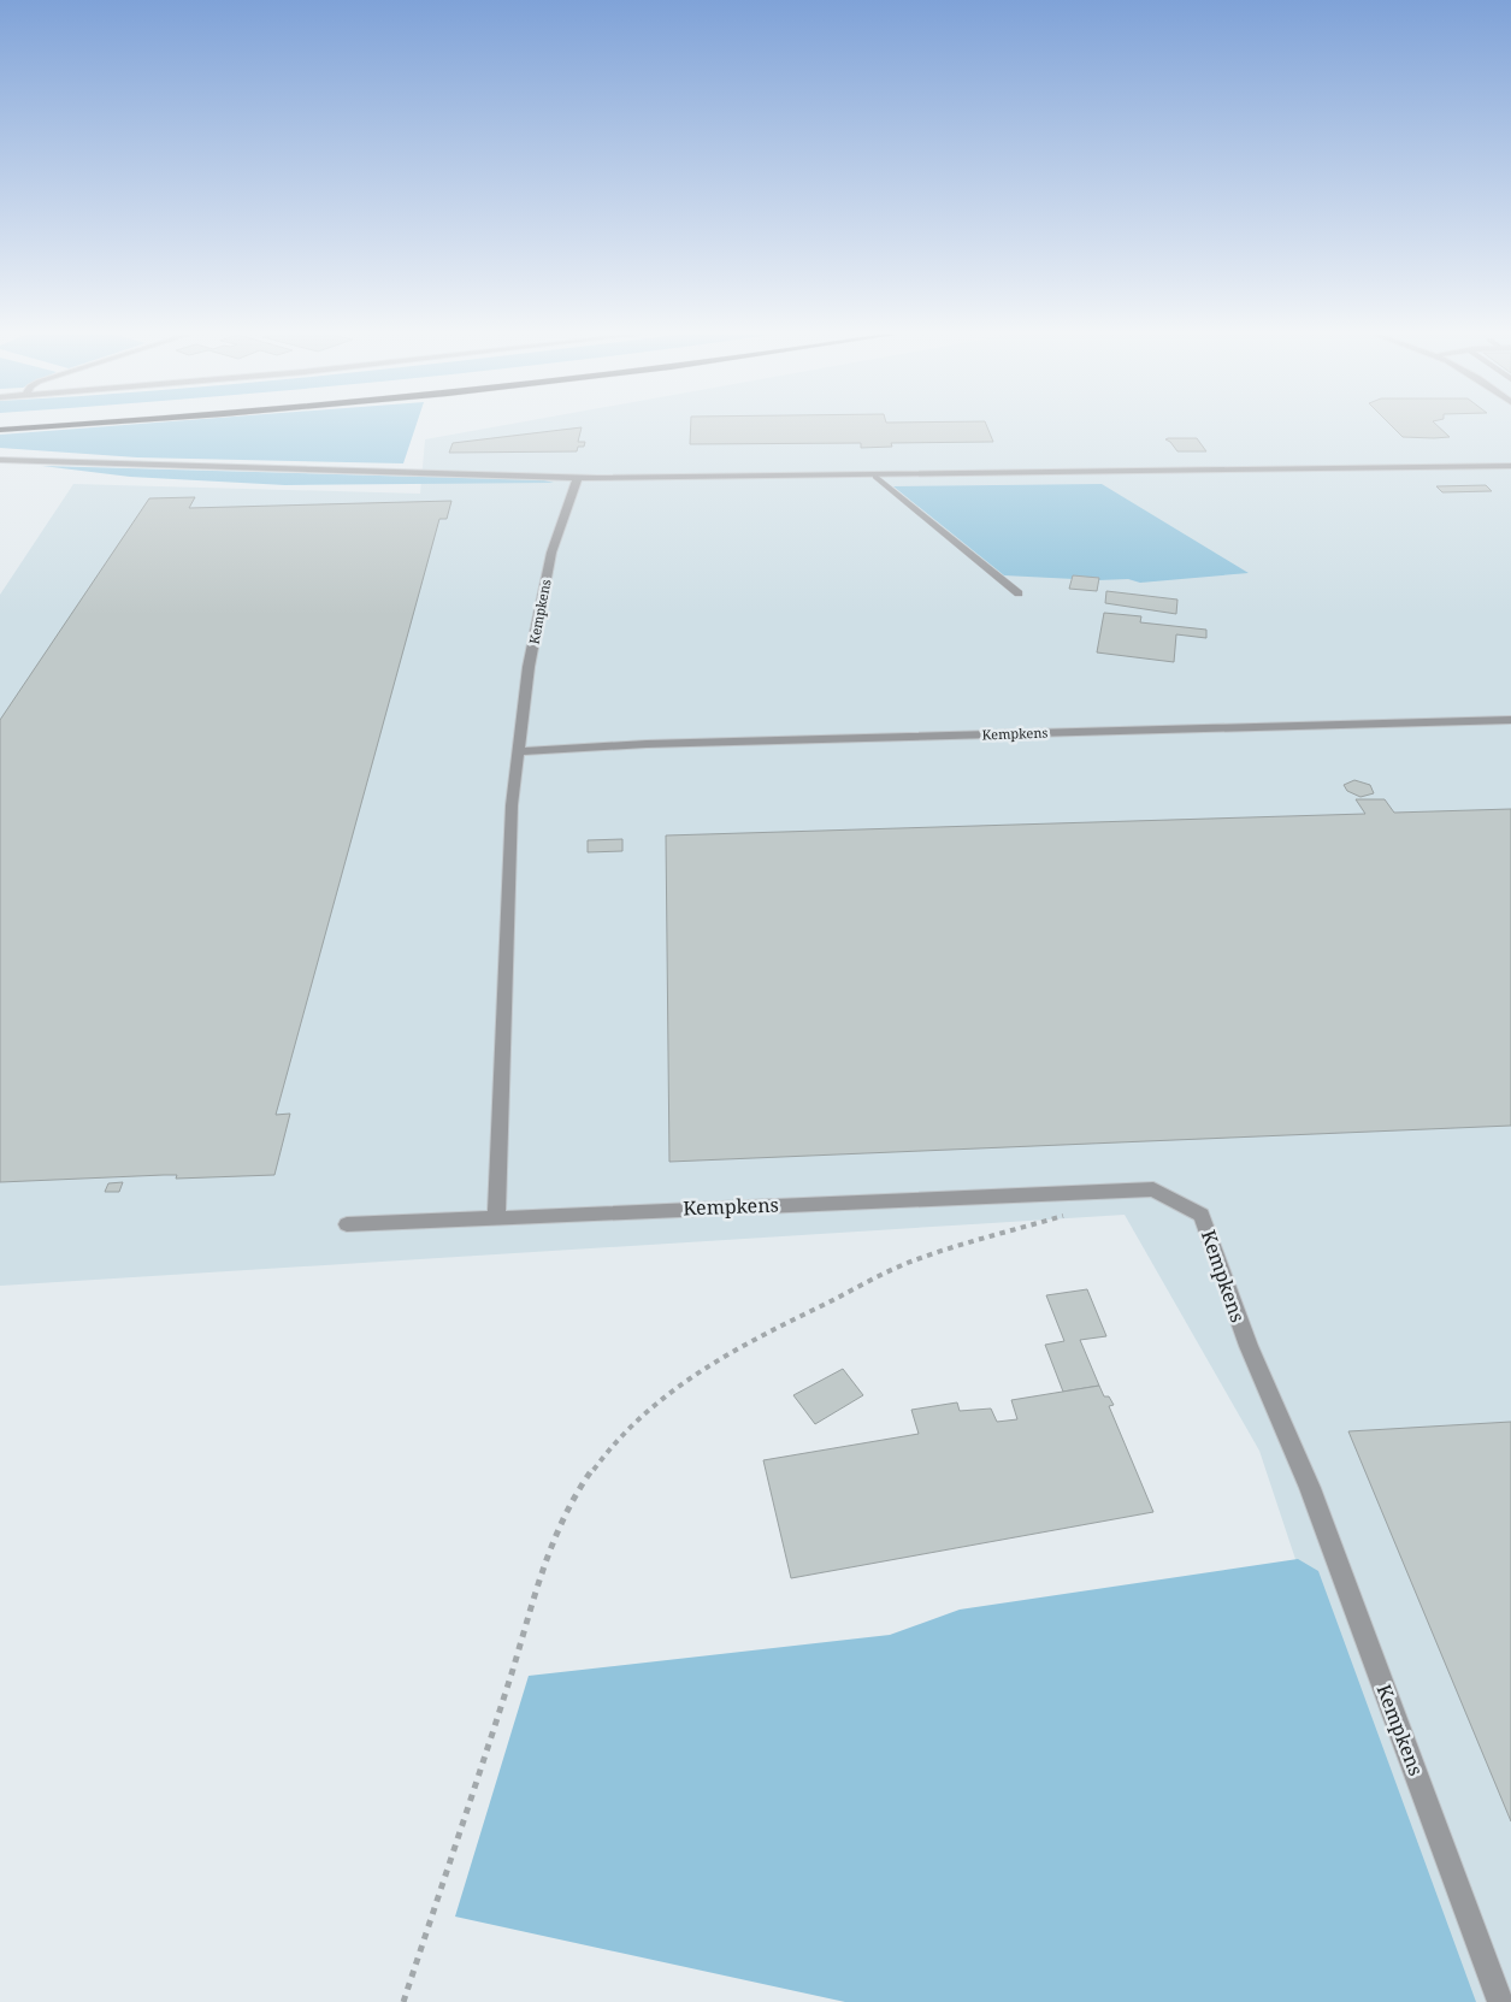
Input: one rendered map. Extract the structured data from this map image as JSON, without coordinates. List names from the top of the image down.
{
  "streets": {
    "street": ["Kempkens"]
  }
}
